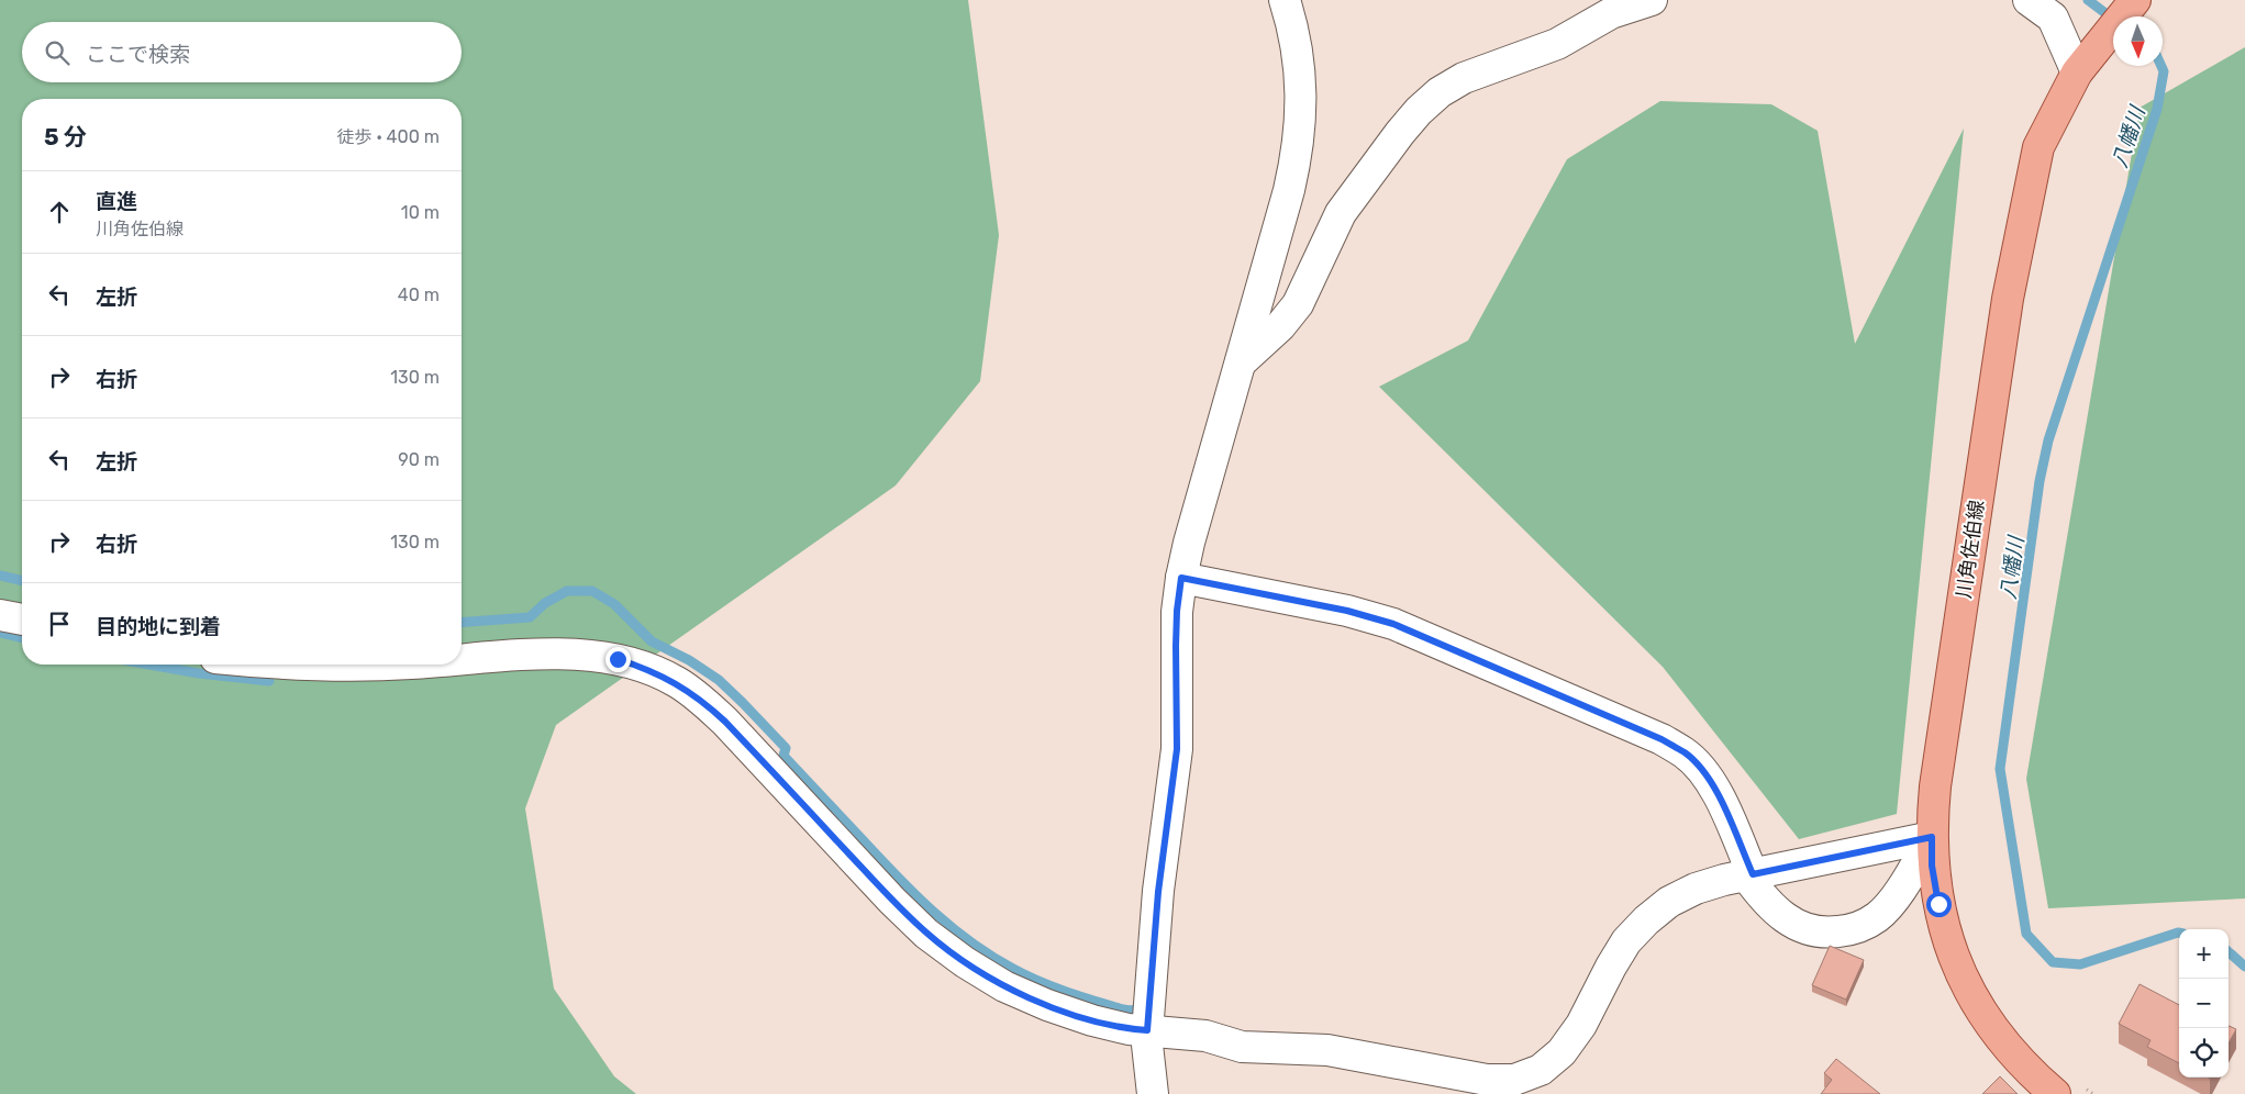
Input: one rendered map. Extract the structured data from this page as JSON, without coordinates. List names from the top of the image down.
{
  "streets": {
    "main road": ["川角佐伯線"]
  },
  "water": ["八幡川"],
  "north": "bottom",
  "page": {
    "search": "ここで検索",
    "heading": ["5 分", "徒歩 · 400 m"],
    "list": [
      ["直進", "川角佐伯線", "10 m"],
      ["左折", "40 m"],
      ["右折", "130 m"],
      ["左折", "90 m"],
      ["右折", "130 m"],
      "目的地に到着"
    ],
    "map_buttons": ["+", "−"]
  }
}
